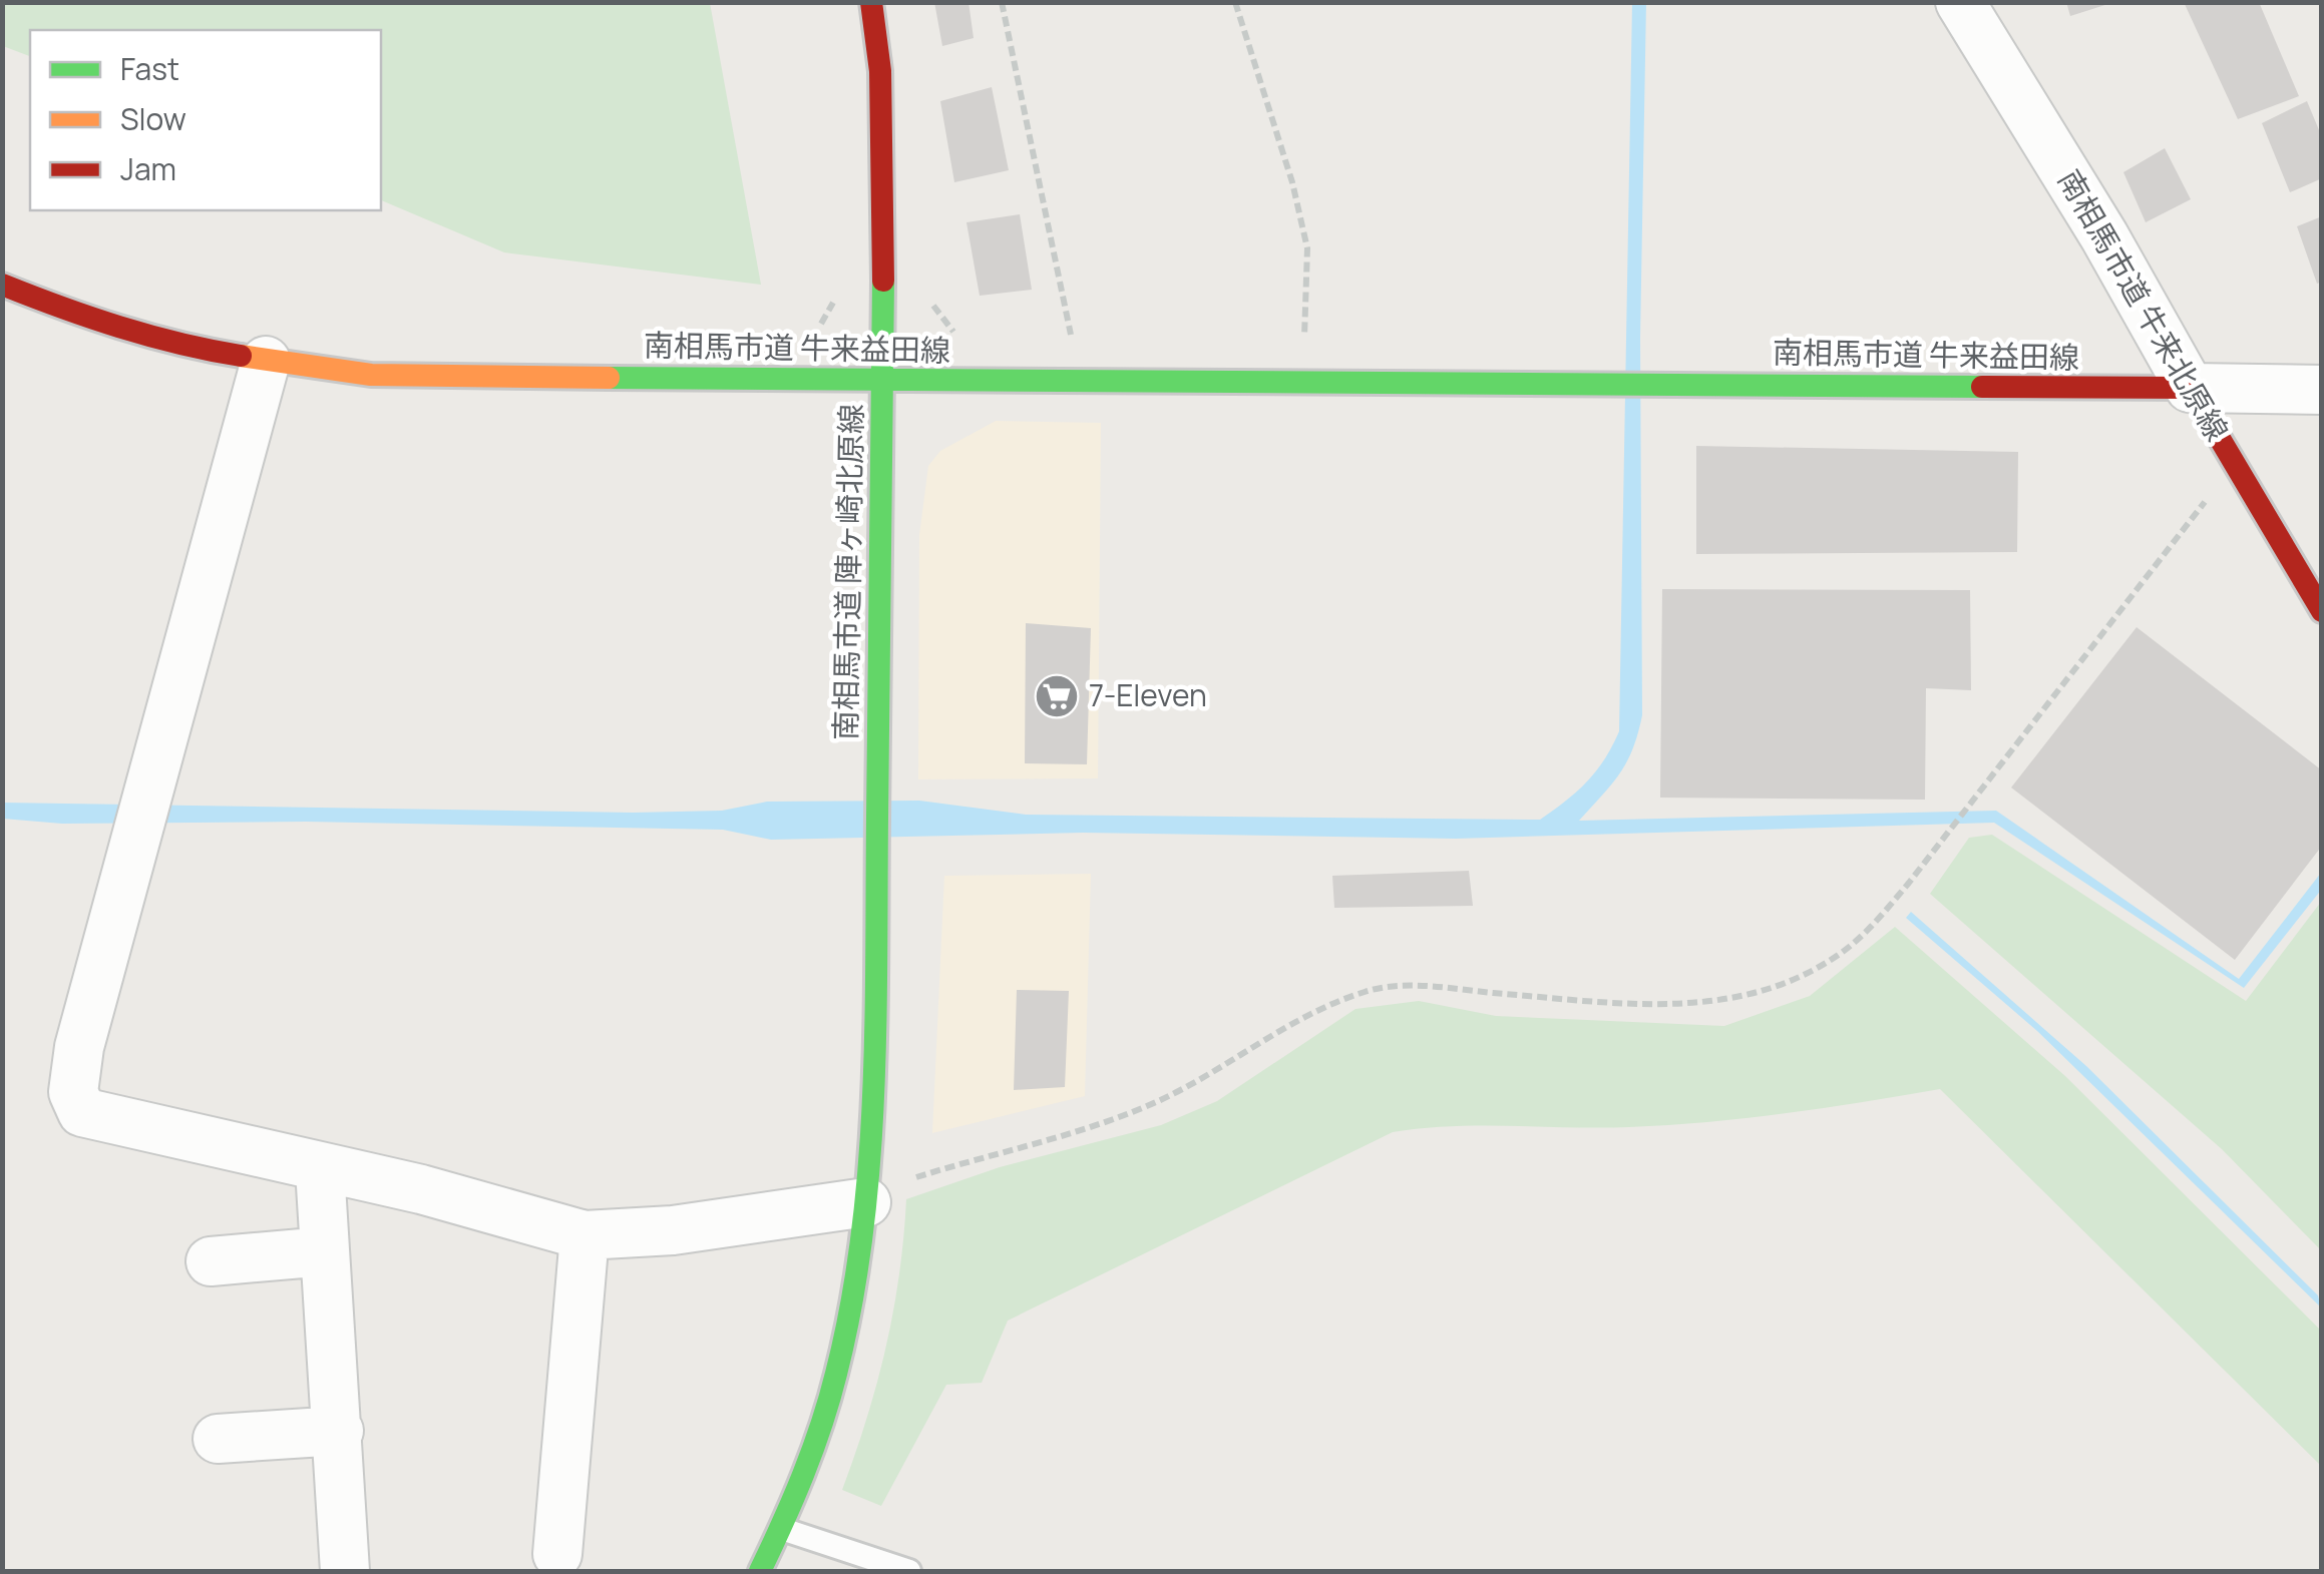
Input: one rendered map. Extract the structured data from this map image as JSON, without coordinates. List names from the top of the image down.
{
  "streets": {
    "street": ["南相馬市道 牛来北原線", "南相馬市道 牛来益田線", "南相馬市道 陣ヶ崎北原線"]
  },
  "crossings": [
    ["南相馬市道 牛来北原線", "南相馬市道 牛来益田線"],
    ["南相馬市道 牛来益田線", "南相馬市道 陣ヶ崎北原線"]
  ],
  "places": {
    "supermarket": ["7-Eleven"]
  },
  "legend": ["Fast", "Slow", "Jam"]
}
